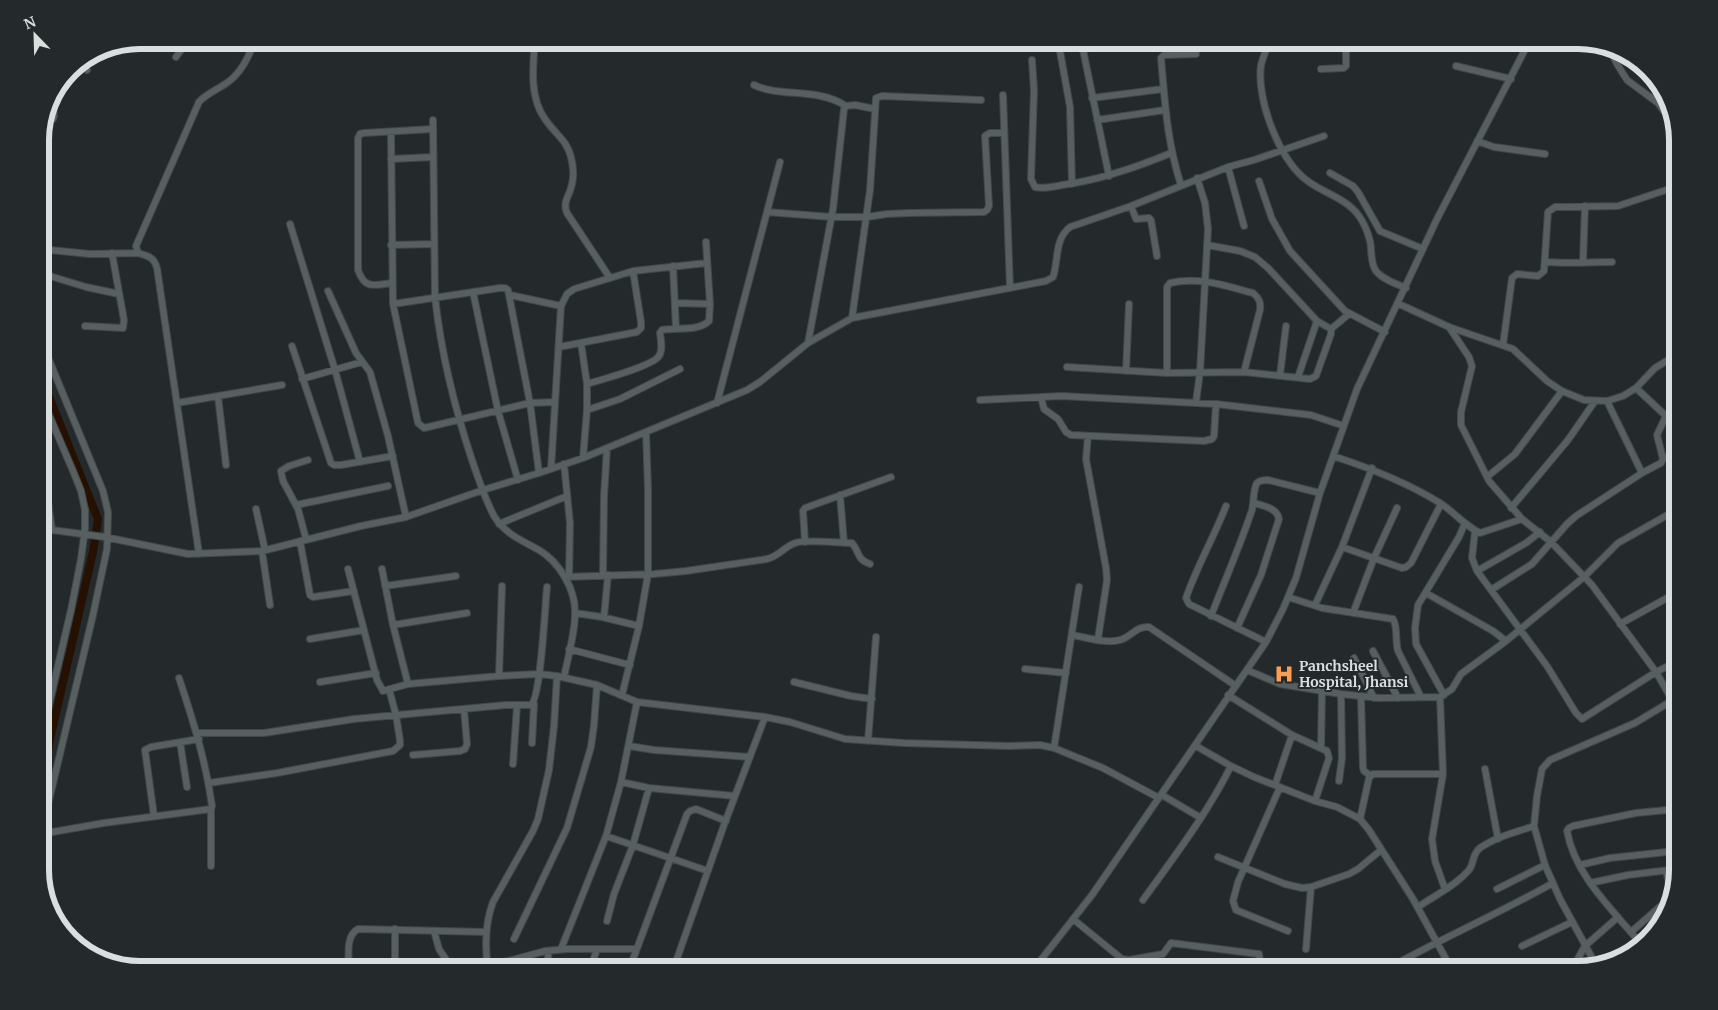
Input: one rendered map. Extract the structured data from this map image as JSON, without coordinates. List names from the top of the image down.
{
  "places": {
    "hospital": ["Panchsheel Hospital, Jhansi"]
  },
  "north": "top left"
}
